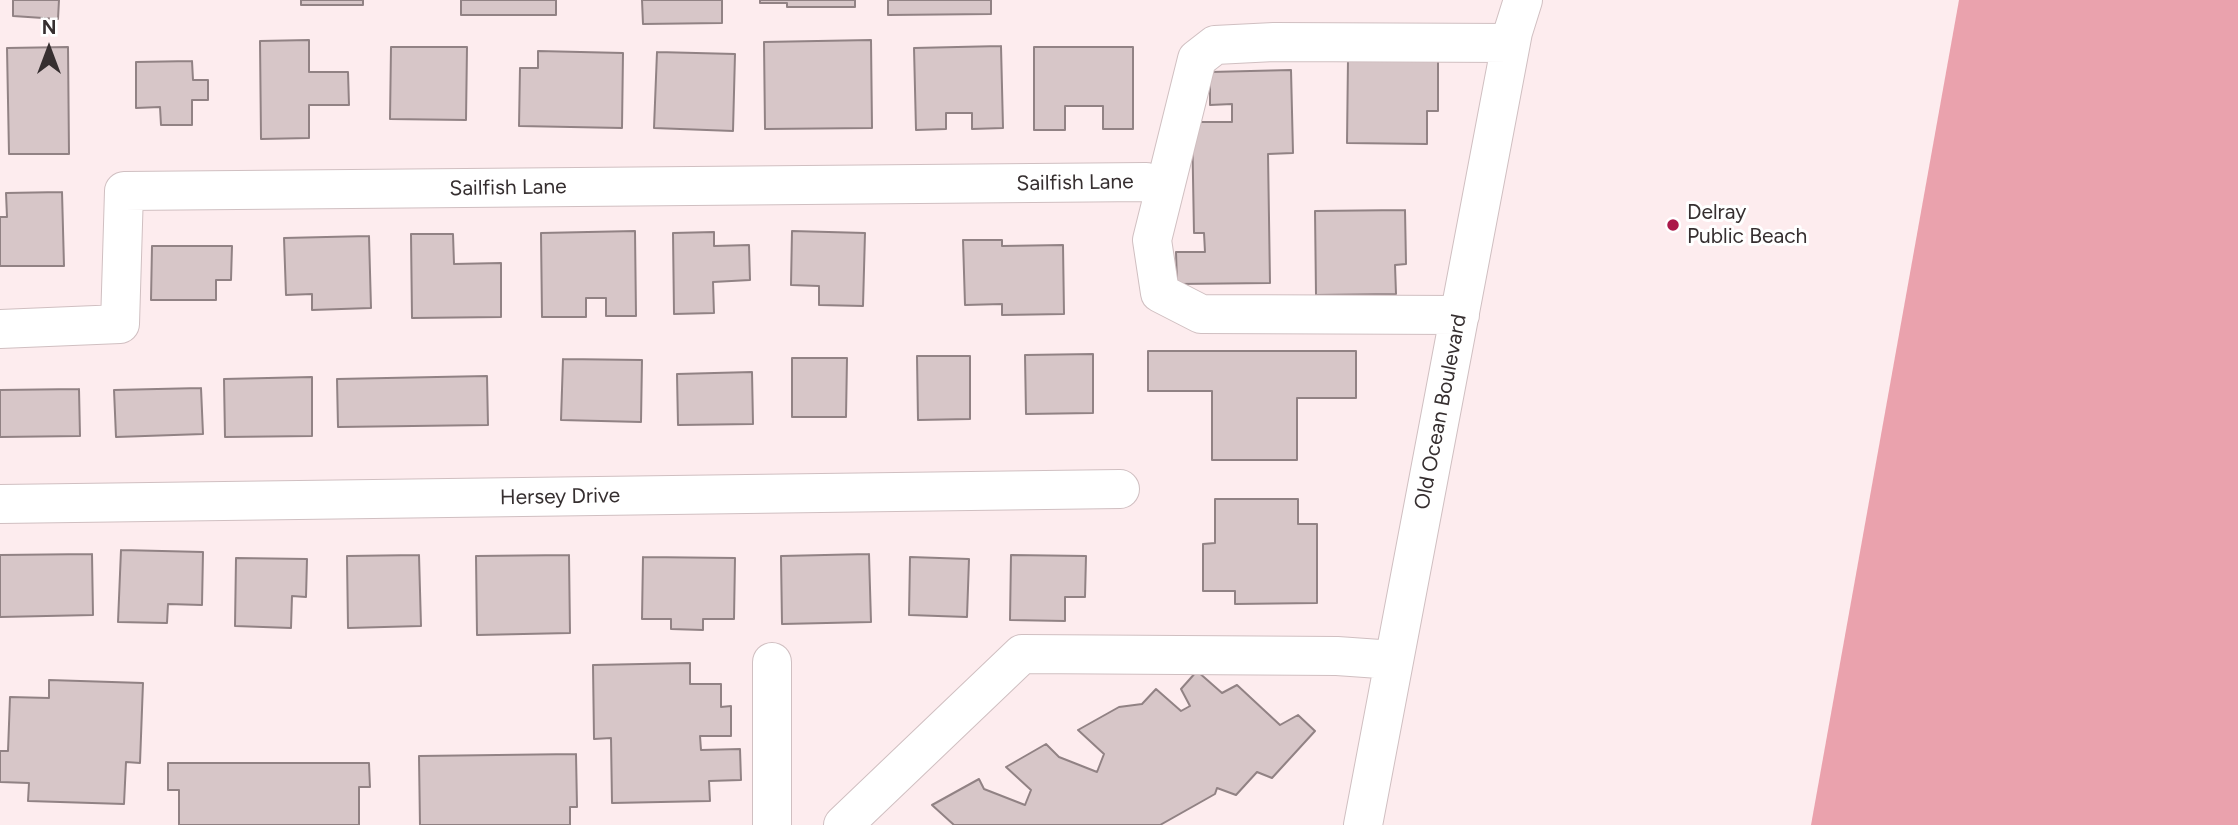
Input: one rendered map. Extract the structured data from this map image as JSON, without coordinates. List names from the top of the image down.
{
  "streets": {
    "street": ["Sailfish Lane", "Old Ocean Boulevard", "Hersey Drive"]
  },
  "places": ["Delray Public Beach"],
  "north": "top"
}
